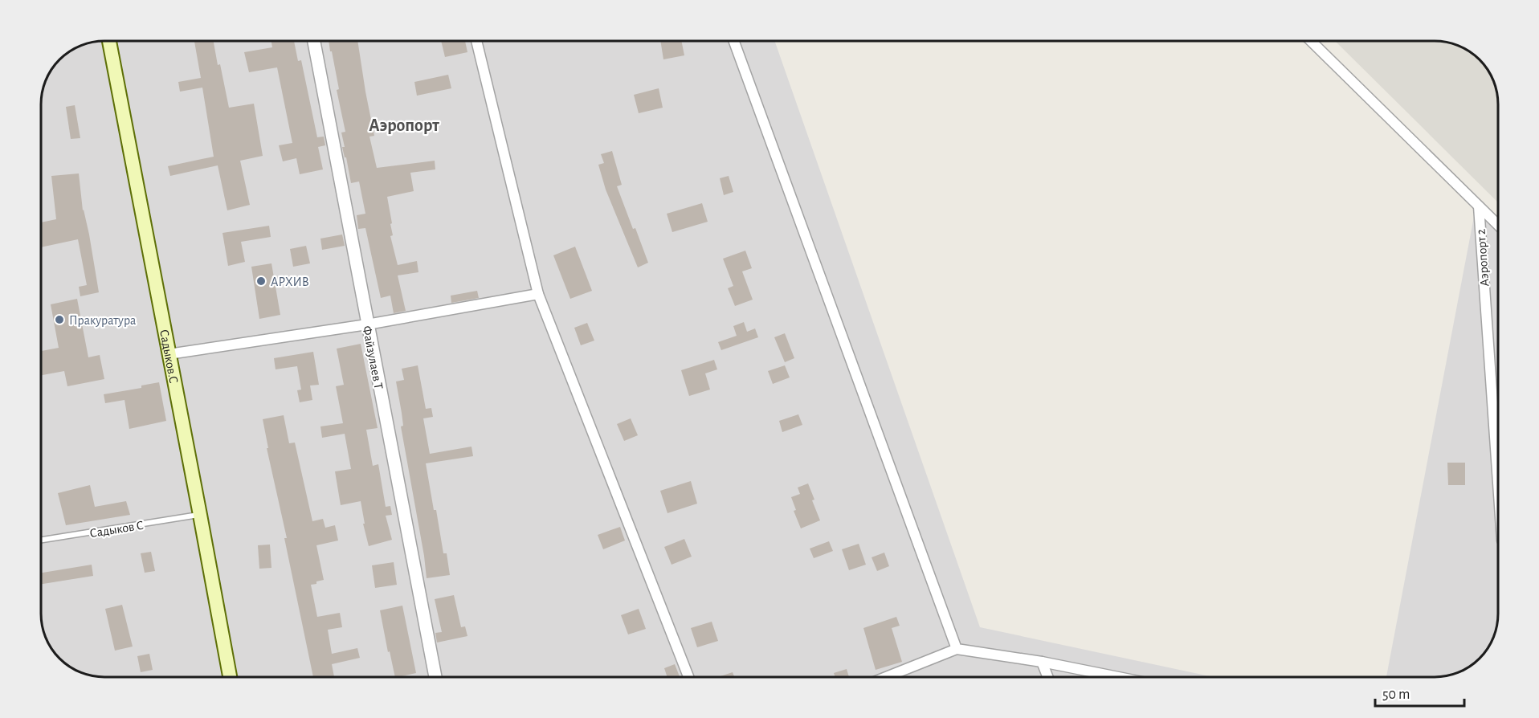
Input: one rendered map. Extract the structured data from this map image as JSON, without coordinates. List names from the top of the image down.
{
  "streets": {
    "main road": ["Садыков.С"],
    "street": ["Аэропорт 2", "Файзулаев Т"],
    "lane": ["Садыков С"]
  },
  "crossings": [
    ["Садыков.С", "Садыков С"]
  ],
  "districts": ["Аэропорт"],
  "places": ["АРХИВ", "Пракуратура"],
  "scale_bar": "50 m"
}
